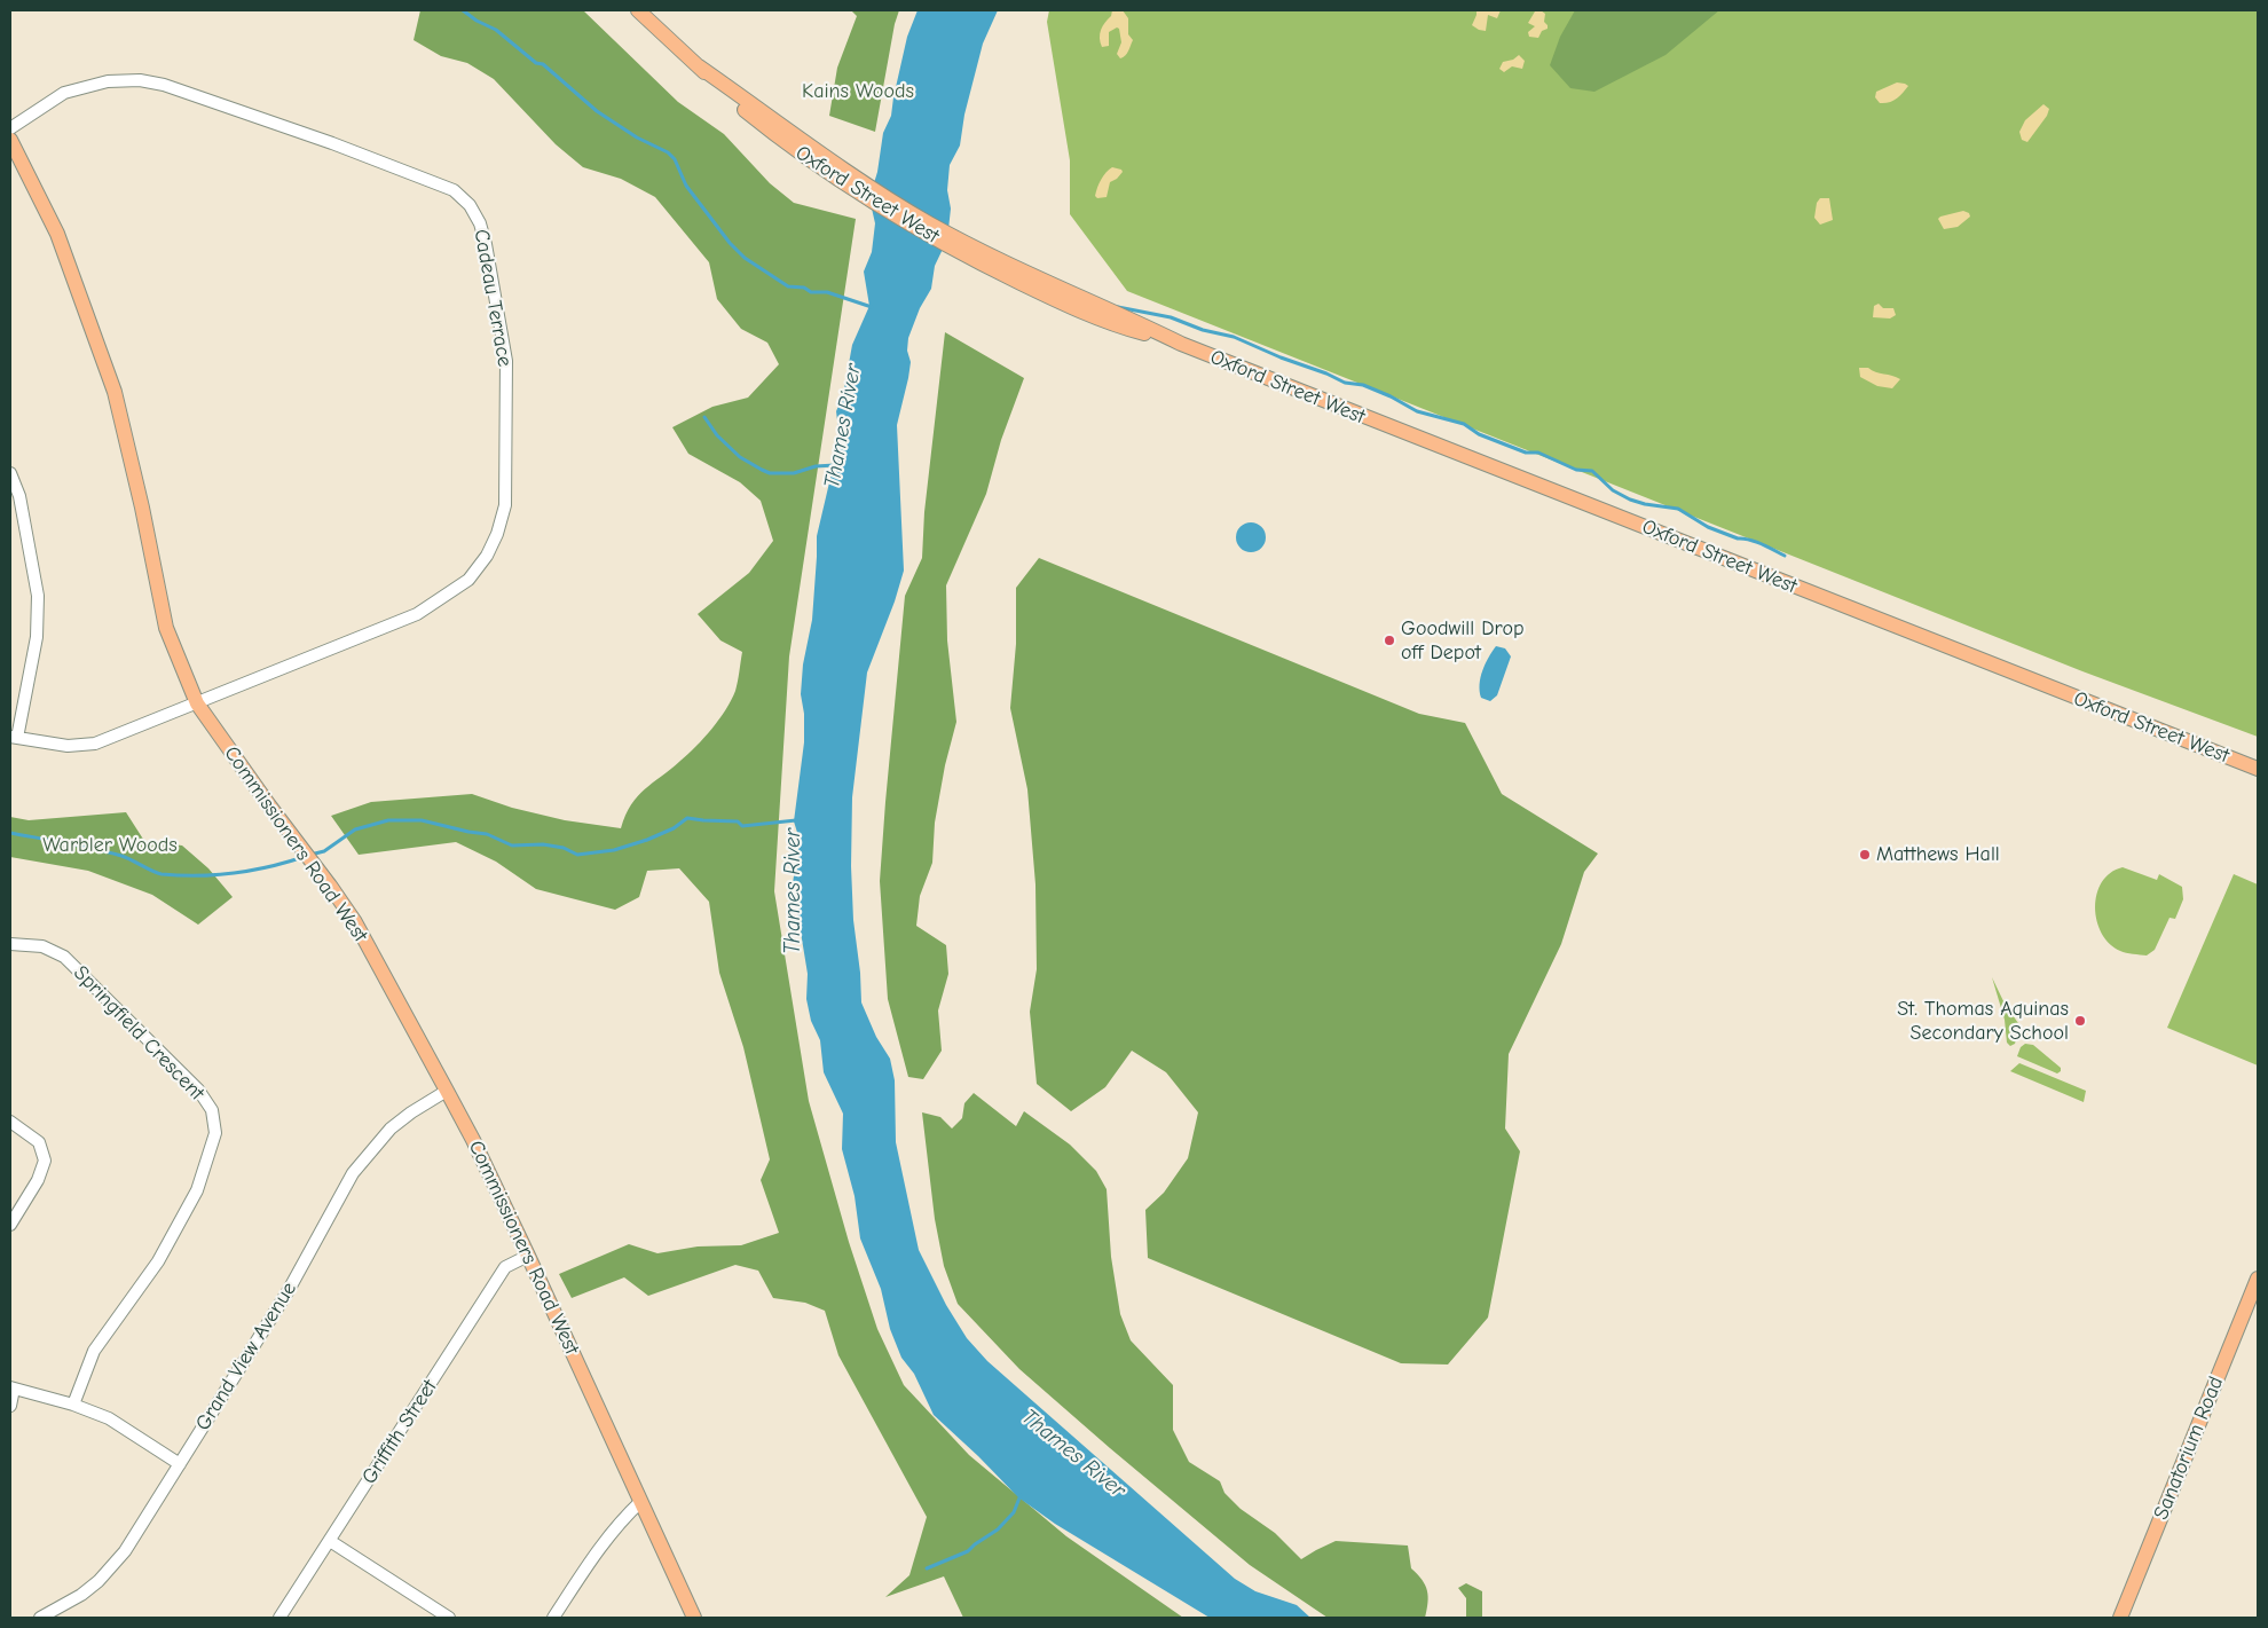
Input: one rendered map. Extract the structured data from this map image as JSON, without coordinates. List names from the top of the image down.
{
  "streets": {
    "main road": ["Oxford Street West", "Commissioners Road West", "Sanatorium Road"],
    "street": [
      "Cadeau Terrace",
      "Springfield Crescent",
      "Grand View Avenue",
      "Griffith Street"
    ]
  },
  "crossings": [
    ["Cadeau Terrace", "Commissioners Road West"],
    ["Commissioners Road West", "Grand View Avenue"],
    ["Commissioners Road West", "Griffith Street"]
  ],
  "water": ["Thames River"],
  "parks": ["Kains Woods", "Warbler Woods"],
  "places": ["Goodwill Drop off Depot", "Matthews Hall", "St. Thomas Aquinas Secondary School"]
}
